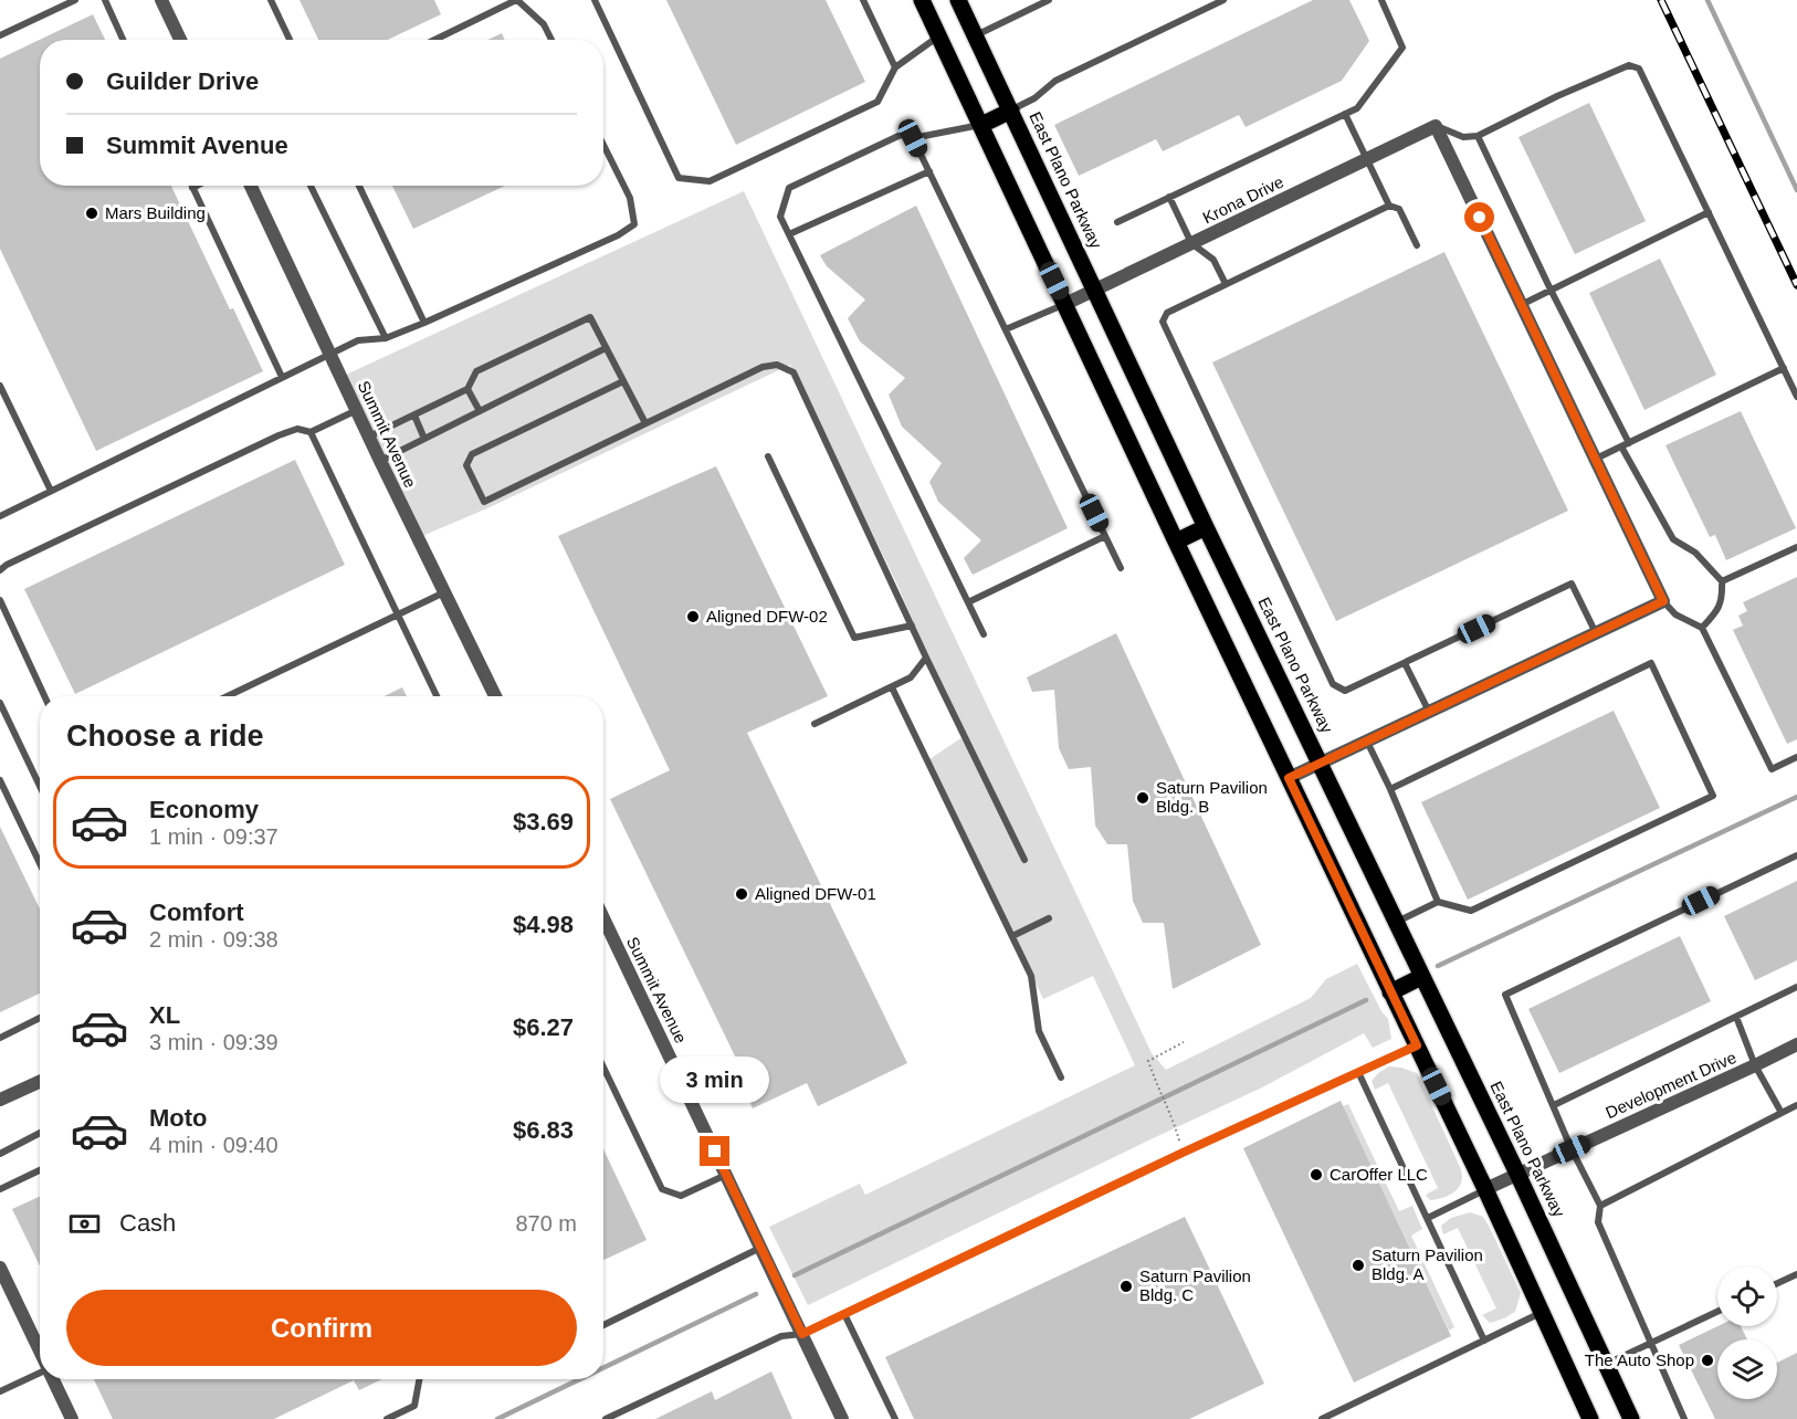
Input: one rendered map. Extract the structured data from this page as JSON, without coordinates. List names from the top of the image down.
{
  "streets": {
    "main road": ["East Plano Parkway"],
    "street": ["Krona Drive", "Summit Avenue", "Development Drive"]
  },
  "crossings": [
    ["East Plano Parkway", "Krona Drive"],
    ["East Plano Parkway", "Development Drive"]
  ],
  "places": [
    "Mars Building",
    "Aligned DFW-02",
    "Saturn Pavilion Bldg. B",
    "Aligned DFW-01",
    "CarOffer LLC",
    "Saturn Pavilion Bldg. A",
    "Saturn Pavilion Bldg. C",
    "The Auto Shop"
  ],
  "page": {
    "banner": ["Guilder Drive", "Summit Avenue"],
    "heading": "Choose a ride",
    "list": [
      {
        "name": "Economy",
        "note": "1 min · 09:37",
        "value": "$3.69"
      },
      {
        "name": "Comfort",
        "note": "2 min · 09:38",
        "value": "$4.98"
      },
      {
        "name": "XL",
        "note": "3 min · 09:39",
        "value": "$6.27"
      },
      {
        "name": "Moto",
        "note": "4 min · 09:40",
        "value": "$6.83"
      }
    ],
    "bubble": "3 min",
    "pay": ["Cash", "870 m"],
    "buttons": "Confirm"
  }
}
